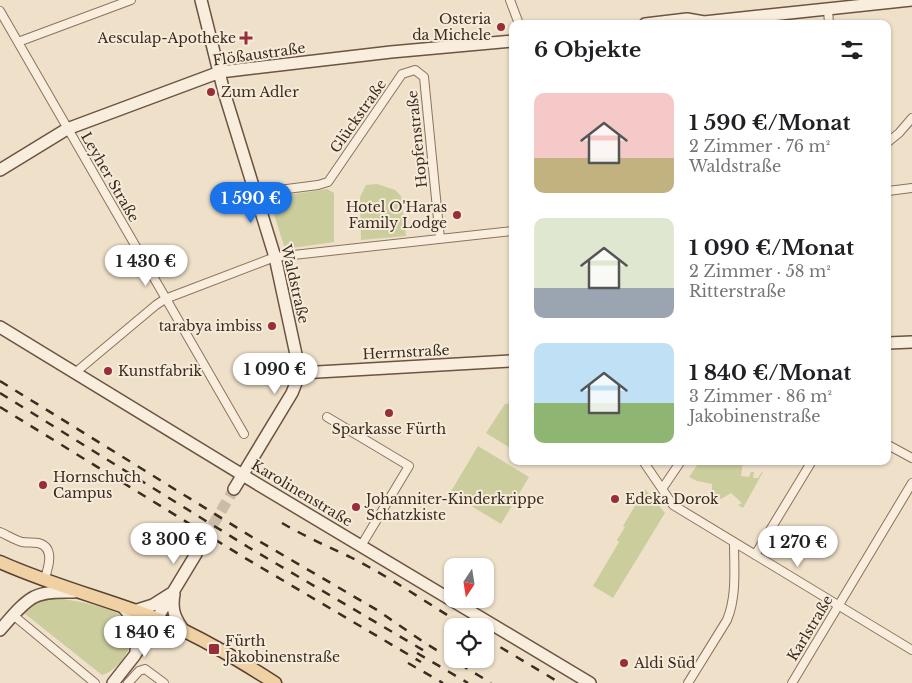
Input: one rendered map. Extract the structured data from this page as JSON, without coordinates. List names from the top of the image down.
{
  "streets": {
    "street": [
      "Flößaustraße",
      "Glückstraße",
      "Hopfenstraße",
      "Leyher Straße",
      "Waldstraße",
      "Herrnstraße",
      "Karolinenstraße",
      "Karlstraße"
    ]
  },
  "crossings": [
    ["Flößaustraße", "Leyher Straße"],
    ["Flößaustraße", "Waldstraße"],
    ["Glückstraße", "Hopfenstraße"],
    ["Glückstraße", "Waldstraße"],
    ["Waldstraße", "Herrnstraße"]
  ],
  "places": {
    "other": [
      "Osteria da Michele",
      "Zum Adler",
      "Hotel O'Haras Family Lodge",
      "tarabya imbiss",
      "Kunstfabrik",
      "Sparkasse Fürth",
      "Hornschuch Campus",
      "Edeka Dorok",
      "Johanniter-Kinderkrippe Schatzkiste",
      "Aldi Süd"
    ],
    "health": ["Aesculap-Apotheke"],
    "transit": ["Fürth Jakobinenstraße"]
  },
  "north": "bottom",
  "page": {
    "heading": "6 Objekte",
    "list": [
      {
        "name": "1 590 €/Monat",
        "note": "2 Zimmer · 76 m² · Waldstraße"
      },
      {
        "name": "1 090 €/Monat",
        "note": "2 Zimmer · 58 m² · Ritterstraße"
      },
      {
        "name": "1 840 €/Monat",
        "note": "3 Zimmer · 86 m² · Jakobinenstraße"
      }
    ],
    "price": [
      "1 590 €",
      "1 430 €",
      "1 090 €",
      "3 300 €",
      "1 270 €",
      "1 840 €"
    ]
  }
}
